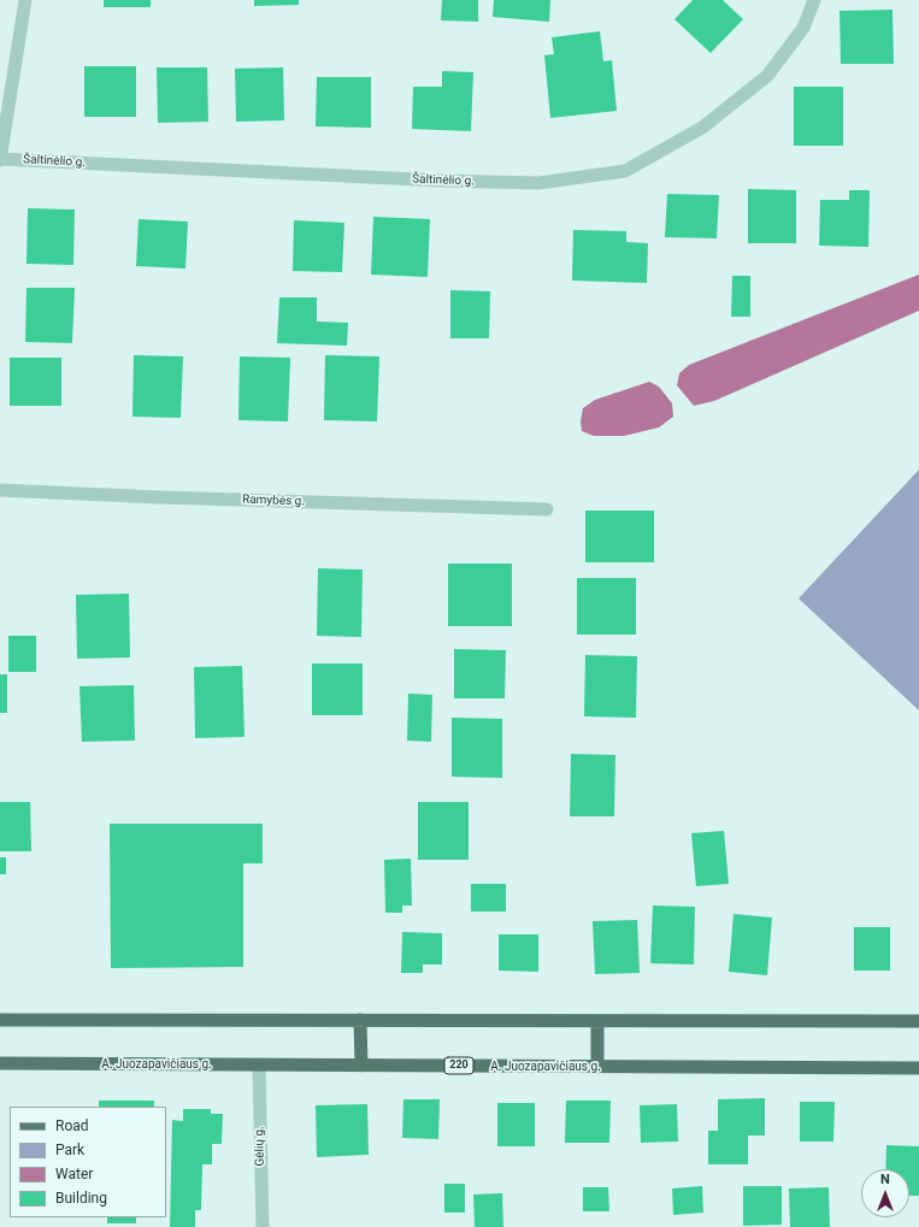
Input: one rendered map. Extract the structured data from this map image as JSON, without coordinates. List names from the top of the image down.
{
  "streets": {
    "main road": ["A. Juozapavičiaus g.", "220"],
    "street": ["Šaltinėlio g.", "Ramybės g.", "Gėlių g."]
  },
  "crossings": [
    ["A. Juozapavičiaus g.", "Gėlių g."]
  ],
  "legend": [
    "Road",
    "Park",
    "Water",
    "Building"
  ],
  "north": "top"
}
